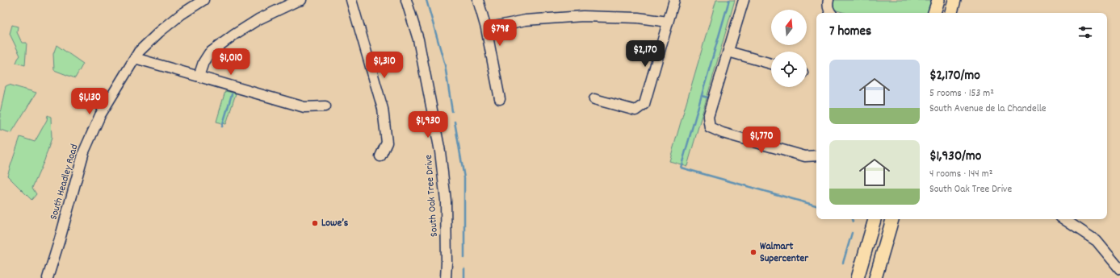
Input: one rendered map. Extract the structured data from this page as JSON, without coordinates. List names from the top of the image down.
{
  "streets": {
    "street": ["South Headley Road", "South Oak Tree Drive"]
  },
  "places": ["Lowe’s", "Walmart Supercenter"],
  "north": "top",
  "page": {
    "heading": "7 homes",
    "price": [
      "$798",
      "$2,170",
      "$1,010",
      "$1,310",
      "$1,130",
      "$1,930",
      "$1,770"
    ],
    "list": [
      {
        "name": "$2,170/mo",
        "note": "5 rooms · 153 m² · South Avenue de la Chandelle"
      },
      {
        "name": "$1,930/mo",
        "note": "4 rooms · 144 m² · South Oak Tree Drive"
      }
    ]
  }
}
